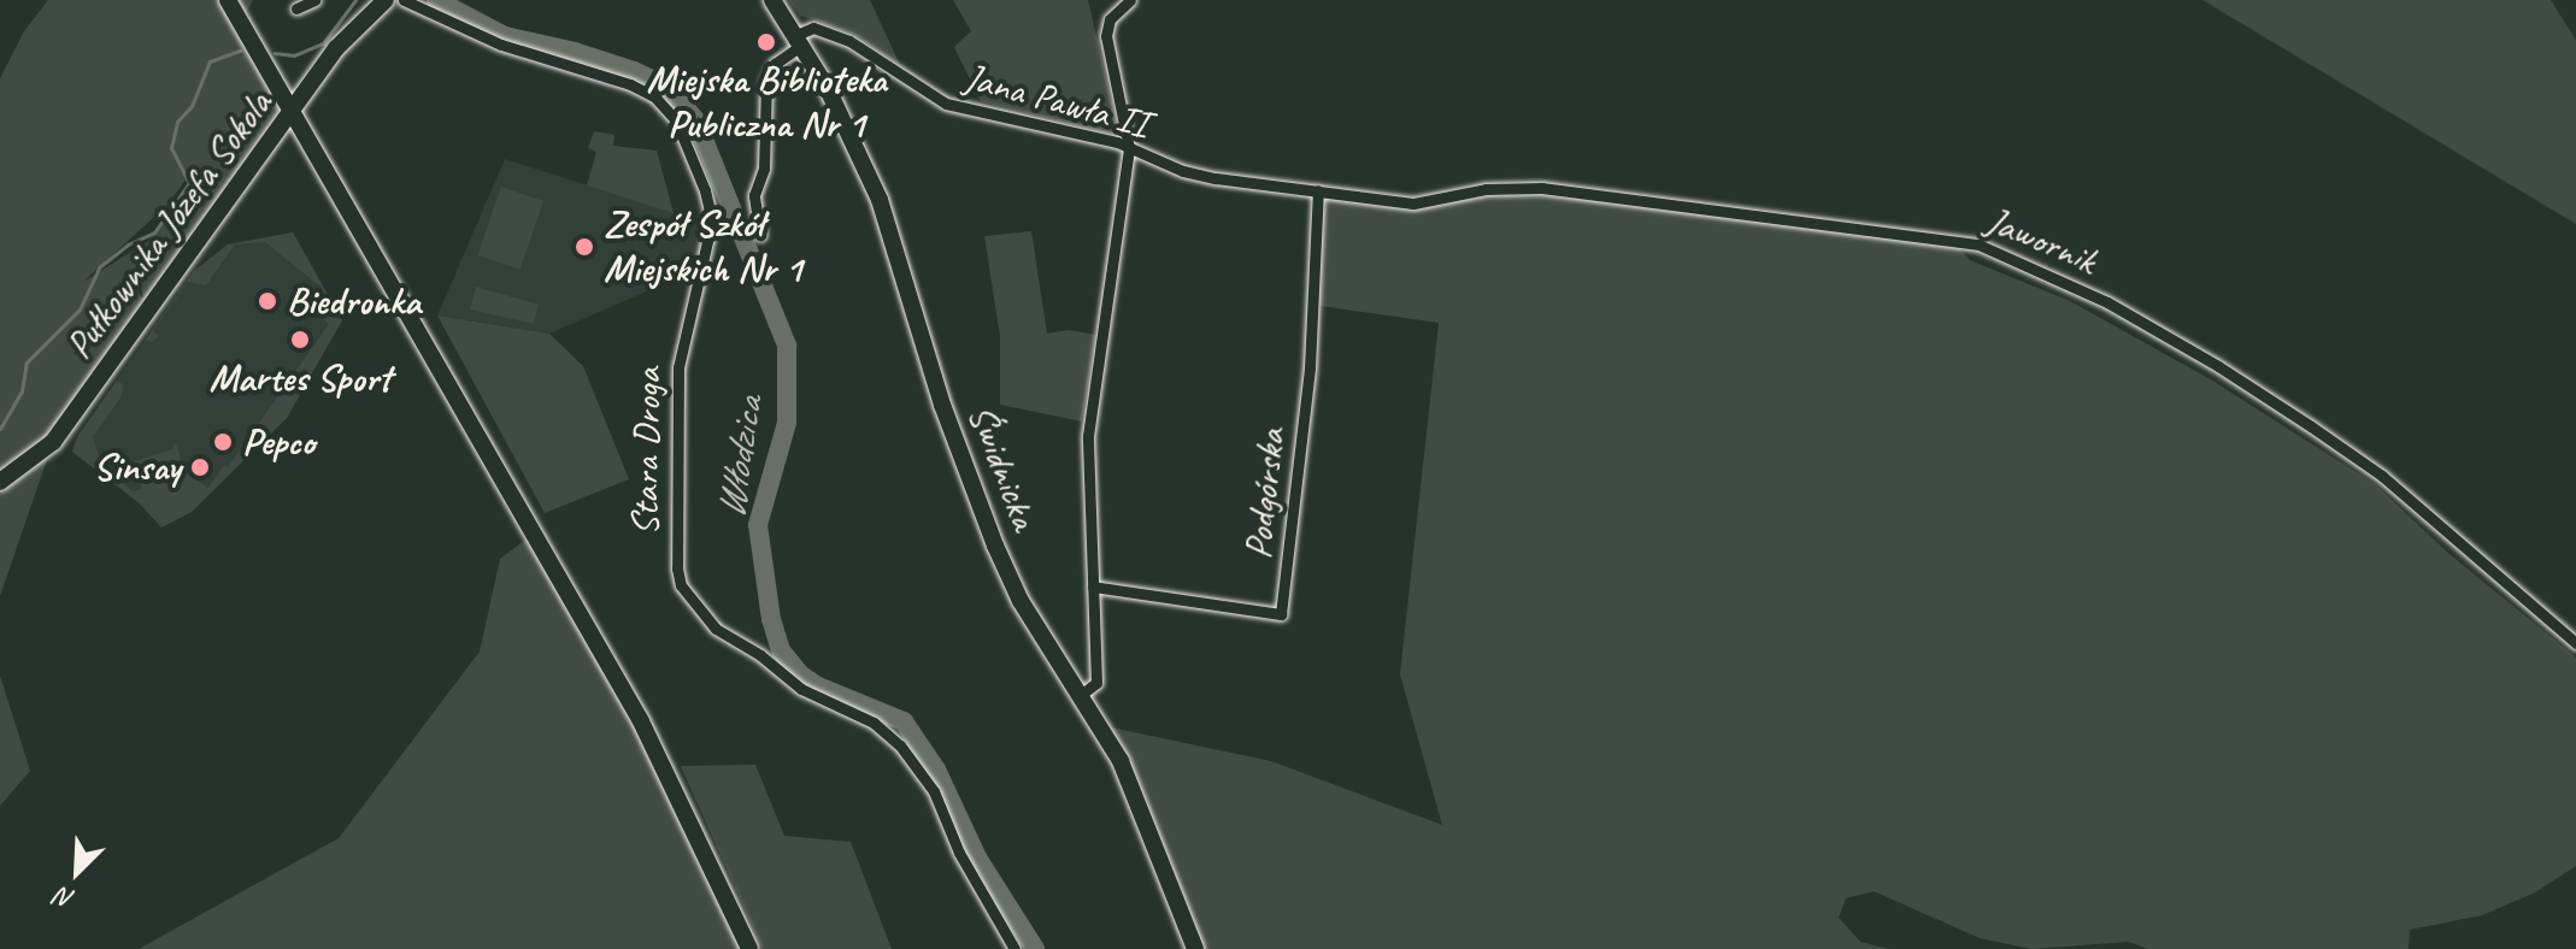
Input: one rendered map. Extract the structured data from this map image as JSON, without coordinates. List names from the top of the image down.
{
  "streets": {
    "street": [
      "Jana Pawła II",
      "Pułkownika Józefa Sokola",
      "Jawornik",
      "Stara Droga",
      "Świdnicka",
      "Podgórska"
    ]
  },
  "crossings": [
    ["Jana Pawła II", "Jawornik"],
    ["Jana Pawła II", "Świdnicka"],
    ["Jana Pawła II", "Podgórska"],
    ["Jawornik", "Podgórska"]
  ],
  "water": ["Włodzica"],
  "places": [
    "Miejska Biblioteka Publiczna Nr 1",
    "Zespół Szkół Miejskich Nr 1",
    "Biedronka",
    "Martes Sport",
    "Pepco",
    "Sinsay"
  ],
  "north": "bottom left"
}
